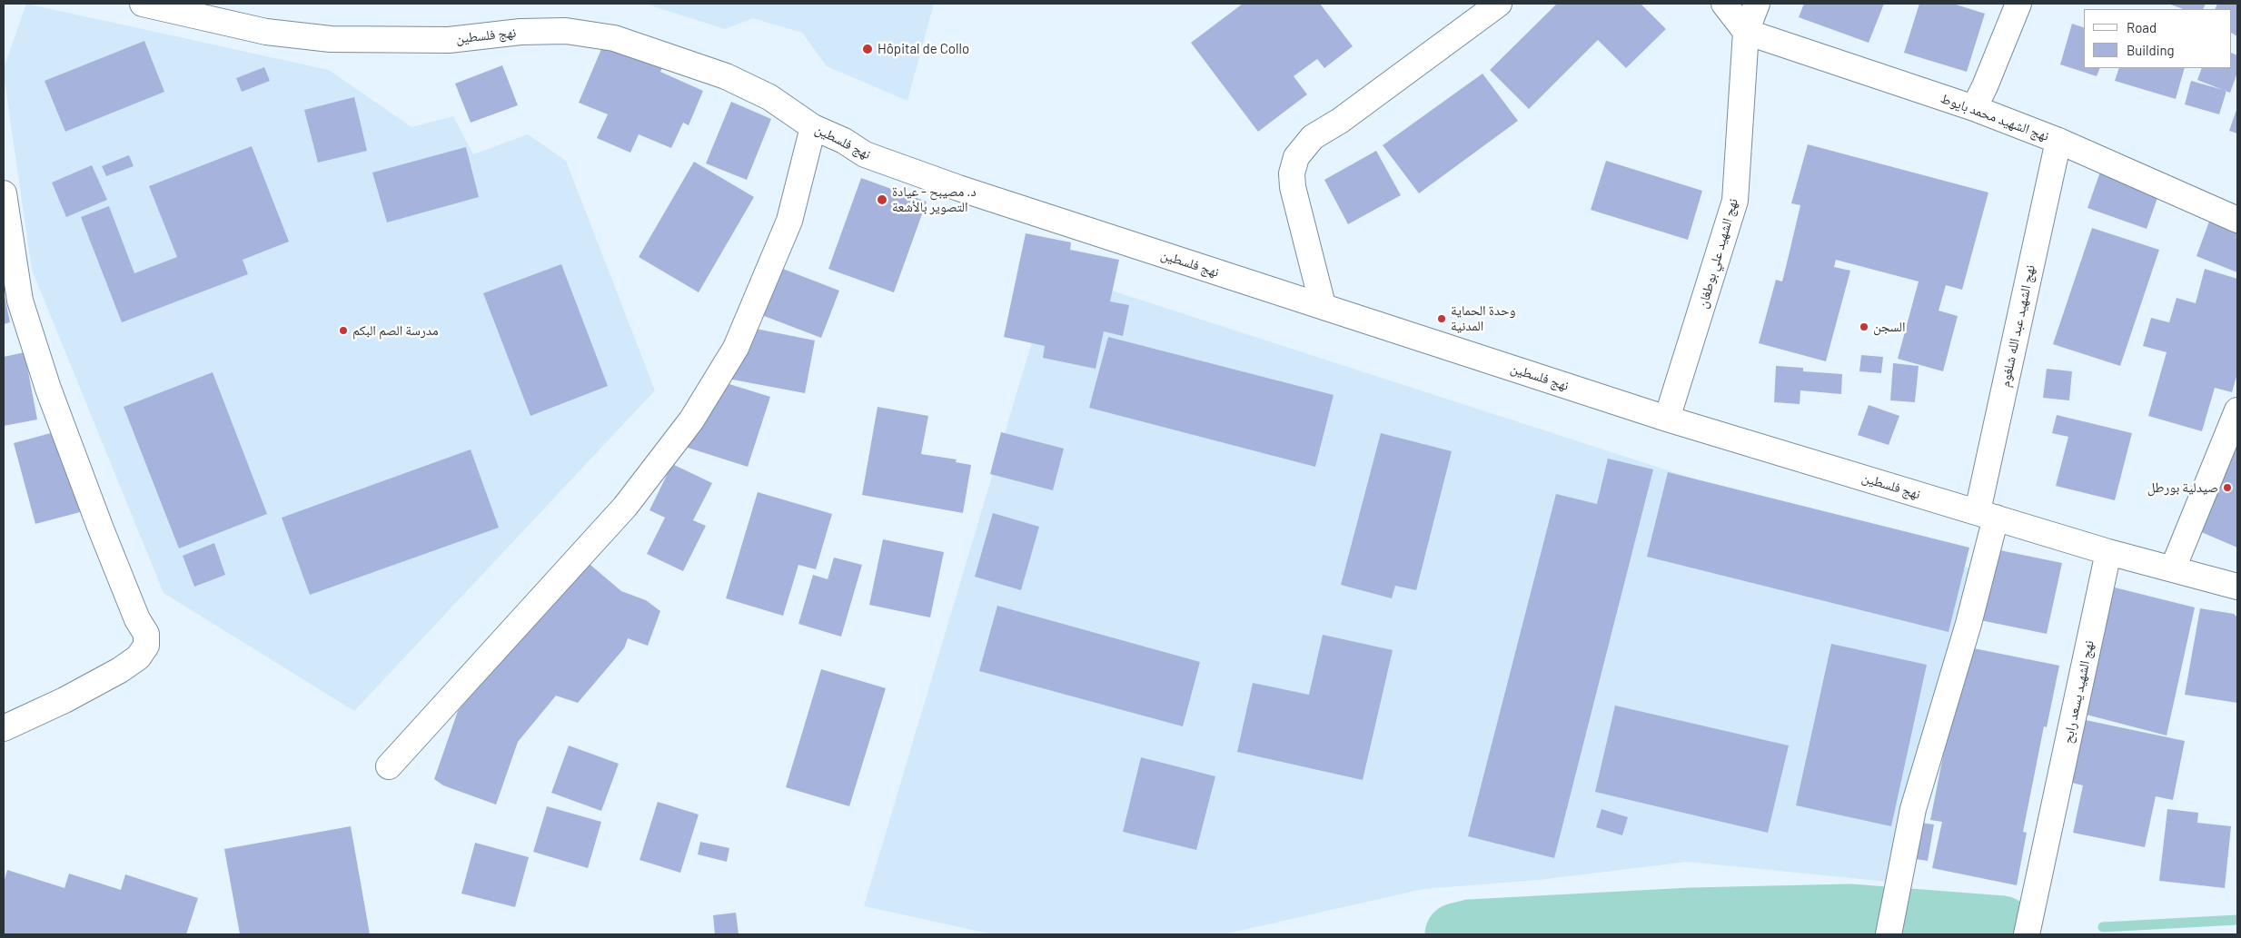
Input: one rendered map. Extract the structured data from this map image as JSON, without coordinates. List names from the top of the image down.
{
  "streets": {
    "street": [
      "نهج فلسطين",
      "نهج الشهيد محمد بايوط",
      "نهج الشهيد علي بوطغان",
      "نهج الشهيد عبد الله شلغوم",
      "نهج الشهيد يسعد رابح"
    ]
  },
  "crossings": [
    ["نهج فلسطين", "نهج الشهيد علي بوطغان"],
    ["نهج فلسطين", "نهج الشهيد عبد الله شلغوم"],
    ["نهج فلسطين", "نهج الشهيد يسعد رابح"],
    ["نهج الشهيد محمد بايوط", "نهج الشهيد علي بوطغان"],
    ["نهج الشهيد محمد بايوط", "نهج الشهيد عبد الله شلغوم"]
  ],
  "places": [
    "Hôpital de Collo",
    "د. مصيبح - عيادة التصوير بالأشعة",
    "وحدة الحماية المدنية",
    "السجن",
    "مدرسة الصم البكم",
    "صيدلية بورطل"
  ],
  "legend": ["Road", "Building"]
}
